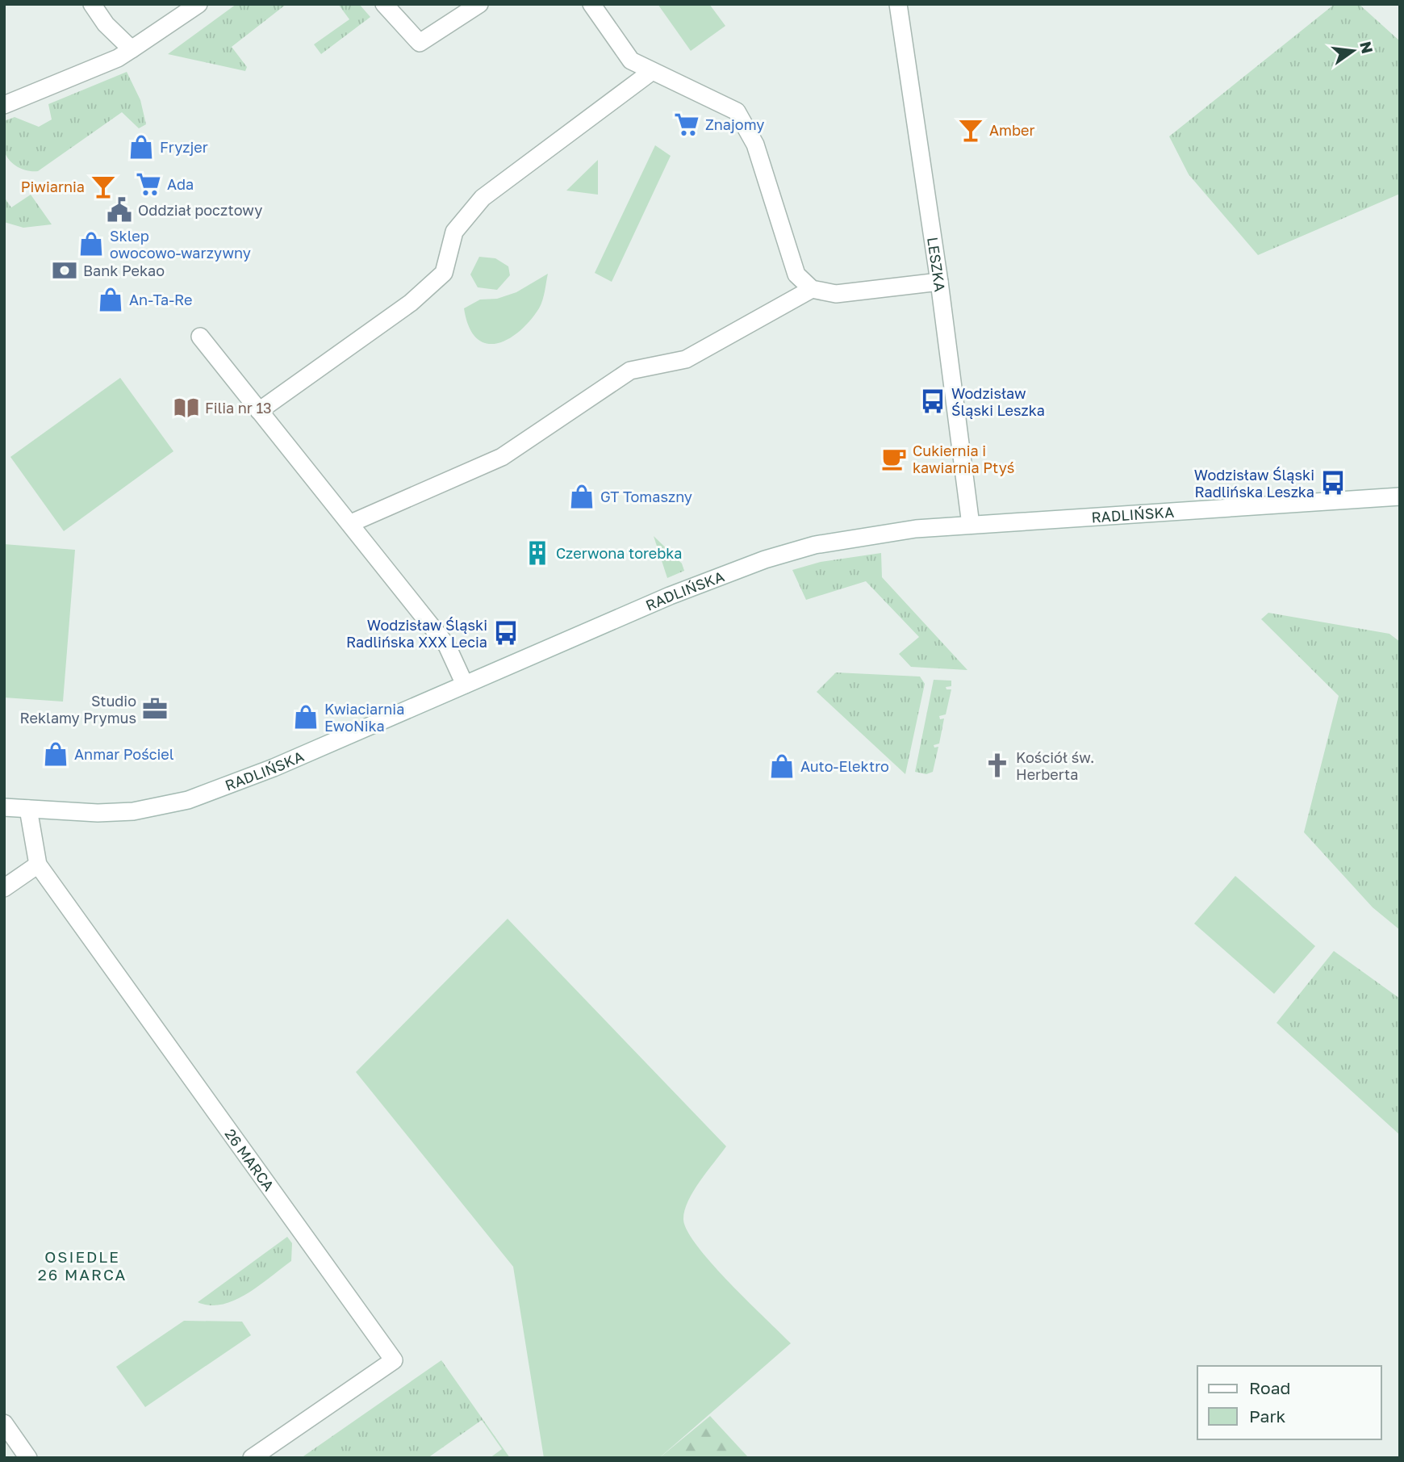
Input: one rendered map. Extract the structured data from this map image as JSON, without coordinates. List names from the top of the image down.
{
  "streets": {
    "street": ["LESZKA", "RADLIŃSKA", "26 MARCA"]
  },
  "crossings": [
    ["LESZKA", "RADLIŃSKA"],
    ["RADLIŃSKA", "26 MARCA"]
  ],
  "districts": ["OSIEDLE 26 MARCA"],
  "places": {
    "supermarket": ["Znajomy", "Ada"],
    "bar": ["Amber", "Piwiarnia"],
    "shop": [
      "Fryzjer",
      "Sklep owocowo-warzywny",
      "An-Ta-Re",
      "GT Tomaszny",
      "Kwiaciarnia EwoNika",
      "Anmar Pościel",
      "Auto-Elektro"
    ],
    "public building": ["Oddział pocztowy"],
    "bank": ["Bank Pekao"],
    "bus stop": ["Wodzisław Śląski Leszka", "Wodzisław Śląski Radlińska Leszka", "Wodzisław Śląski Radlińska XXX Lecia"],
    "library": ["Filia nr 13"],
    "cafe": ["Cukiernia i kawiarnia Ptyś"],
    "building": ["Czerwona torebka"],
    "office": ["Studio Reklamy Prymus"],
    "church": ["Kościół św. Herberta"]
  },
  "legend": ["Road", "Park"],
  "north": "right"
}
